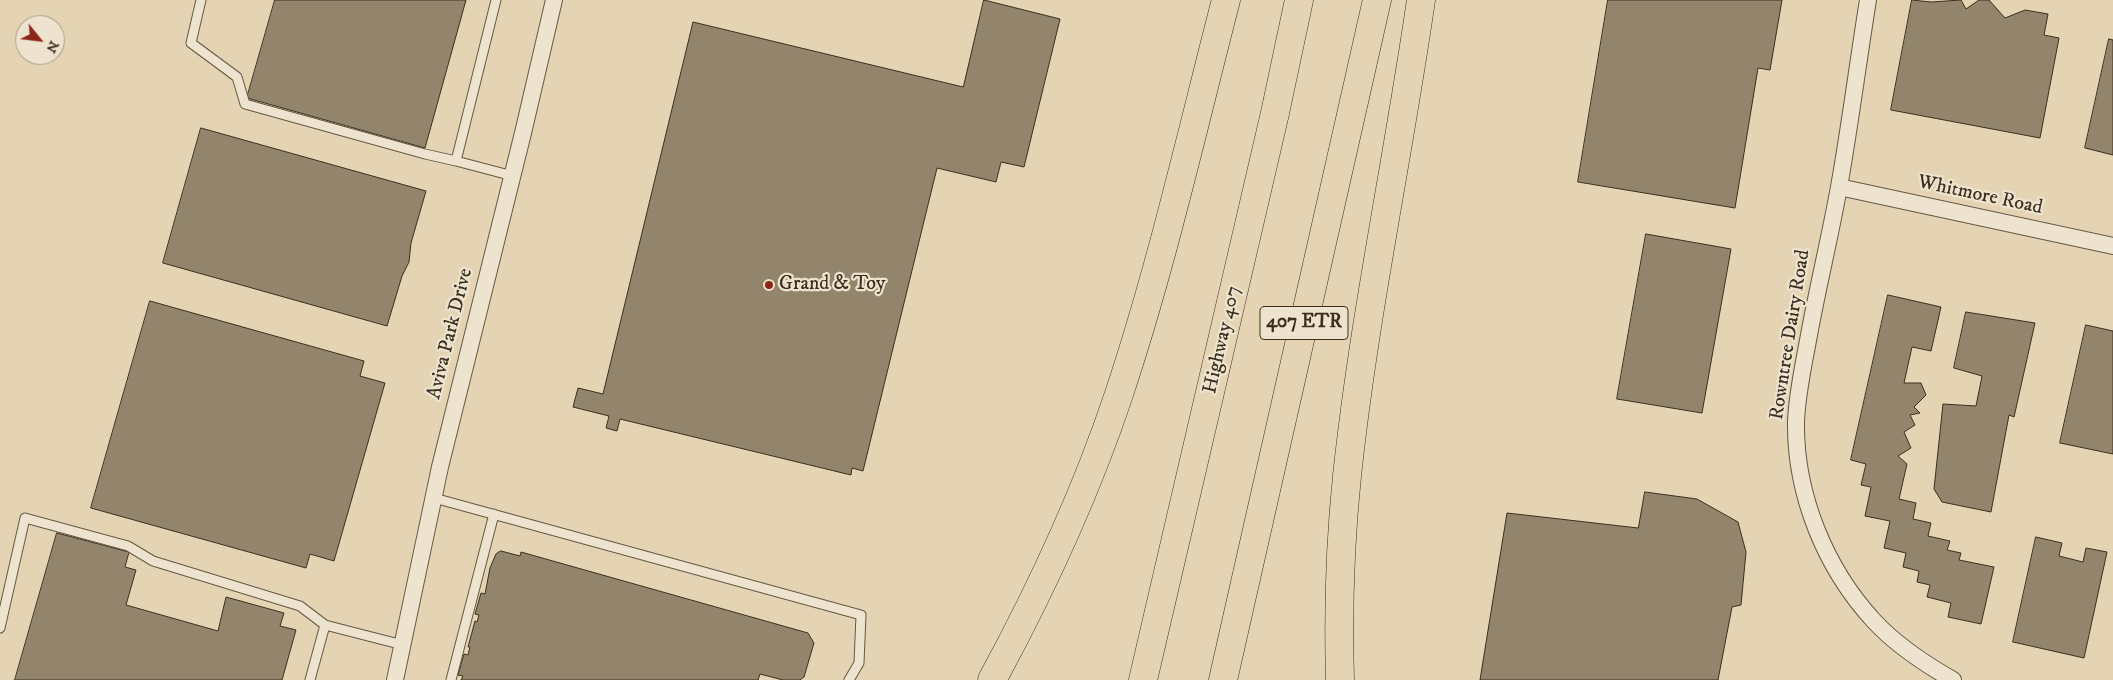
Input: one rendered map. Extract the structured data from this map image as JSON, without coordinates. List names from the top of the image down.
{
  "streets": {
    "highway": ["407 ETR", "Highway 407"],
    "street": ["Whitmore Road", "Aviva Park Drive", "Rowntree Dairy Road"]
  },
  "crossings": [
    ["Whitmore Road", "Rowntree Dairy Road"]
  ],
  "places": ["Grand & Toy"],
  "north": "bottom right"
}
